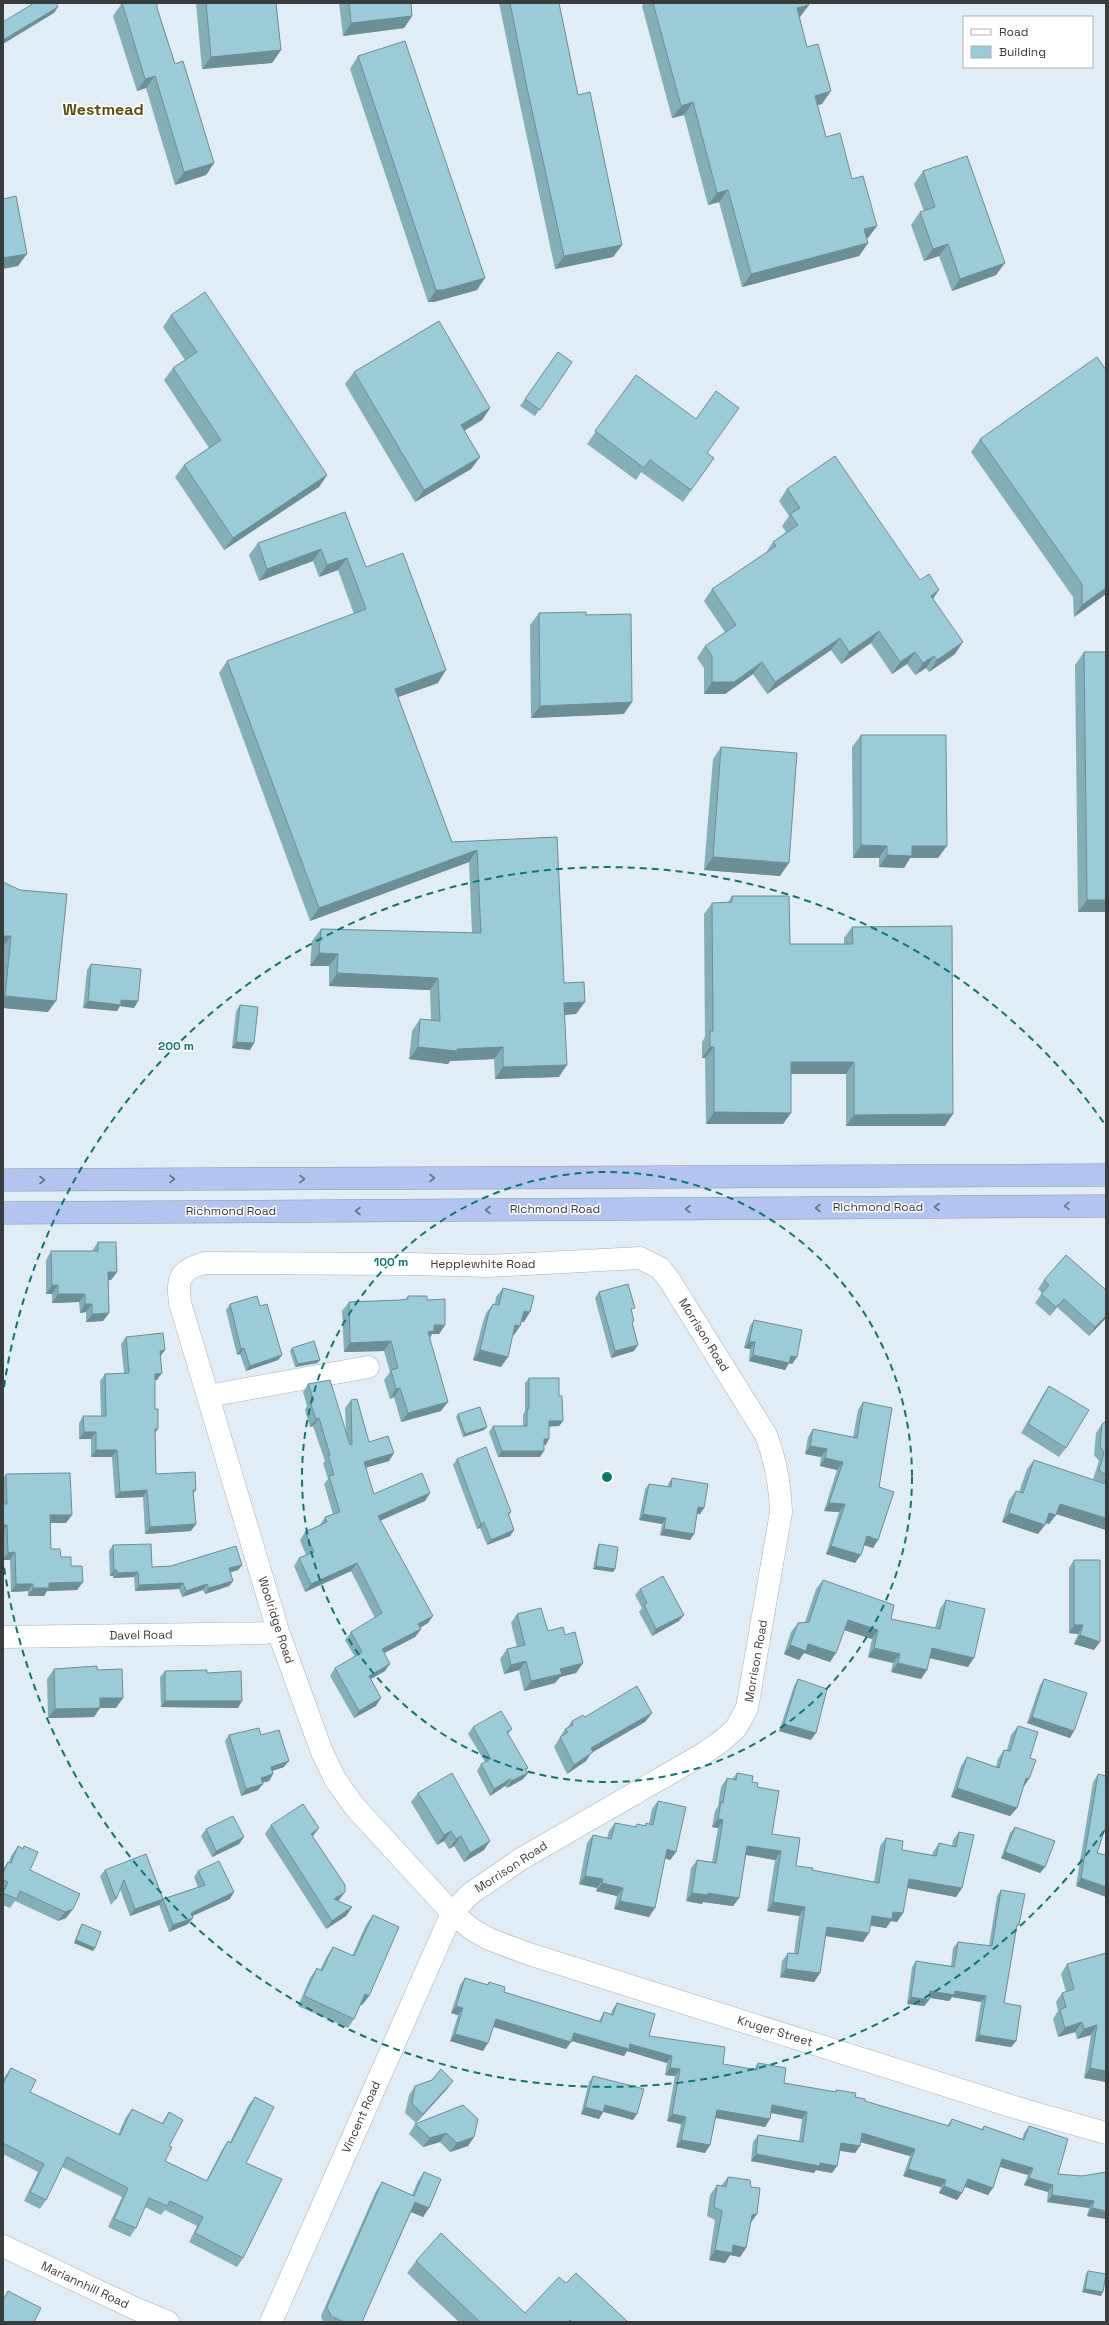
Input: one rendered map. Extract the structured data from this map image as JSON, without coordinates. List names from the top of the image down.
{
  "streets": {
    "highway": ["Richmond Road"],
    "street": [
      "Hepplewhite Road",
      "Morrison Road",
      "Woolridge Road",
      "Davel Road",
      "Kruger Street",
      "Vincent Road",
      "Mariannhill Road"
    ]
  },
  "crossings": [
    ["Hepplewhite Road", "Morrison Road"],
    ["Hepplewhite Road", "Woolridge Road"],
    ["Morrison Road", "Woolridge Road"],
    ["Morrison Road", "Kruger Street"],
    ["Morrison Road", "Vincent Road"],
    ["Woolridge Road", "Davel Road"],
    ["Woolridge Road", "Kruger Street"],
    ["Woolridge Road", "Vincent Road"],
    ["Kruger Street", "Vincent Road"]
  ],
  "districts": ["Westmead"],
  "legend": ["Road", "Building"],
  "rings": ["200 m", "100 m"]
}
